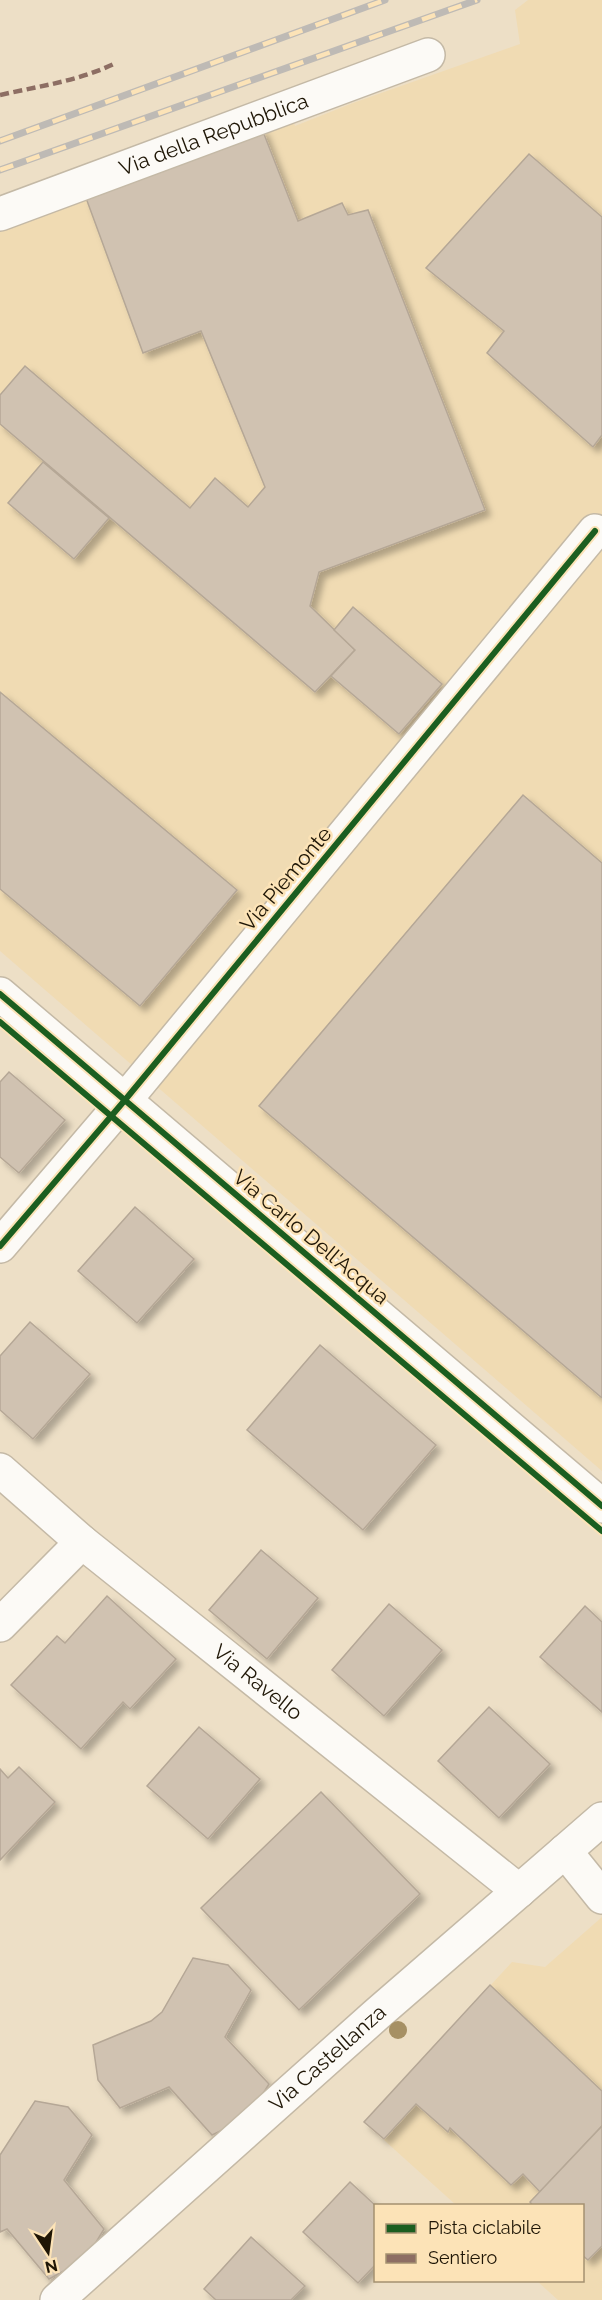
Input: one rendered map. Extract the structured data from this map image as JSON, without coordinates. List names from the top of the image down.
{
  "streets": {
    "street": [
      "Via della Repubblica",
      "Via Piemonte",
      "Via Carlo Dell'Acqua",
      "Via Ravello",
      "Via Castellanza"
    ]
  },
  "crossings": [
    ["Via Piemonte", "Via Carlo Dell'Acqua"],
    ["Via Ravello", "Via Castellanza"]
  ],
  "legend": ["Pista ciclabile", "Sentiero"],
  "north": "bottom"
}
